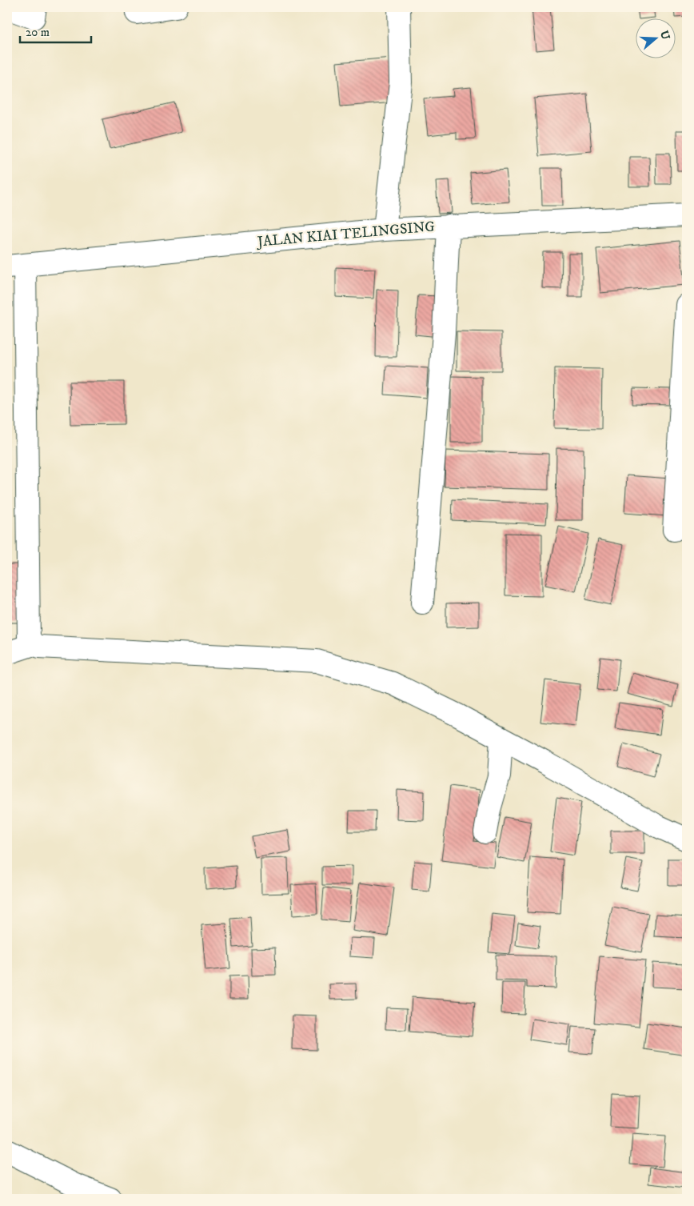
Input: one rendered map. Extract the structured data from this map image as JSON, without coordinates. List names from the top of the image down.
{
  "streets": {
    "street": ["JALAN KIAI TELINGSING"]
  },
  "scale_bar": "20 m",
  "north": "right"
}
